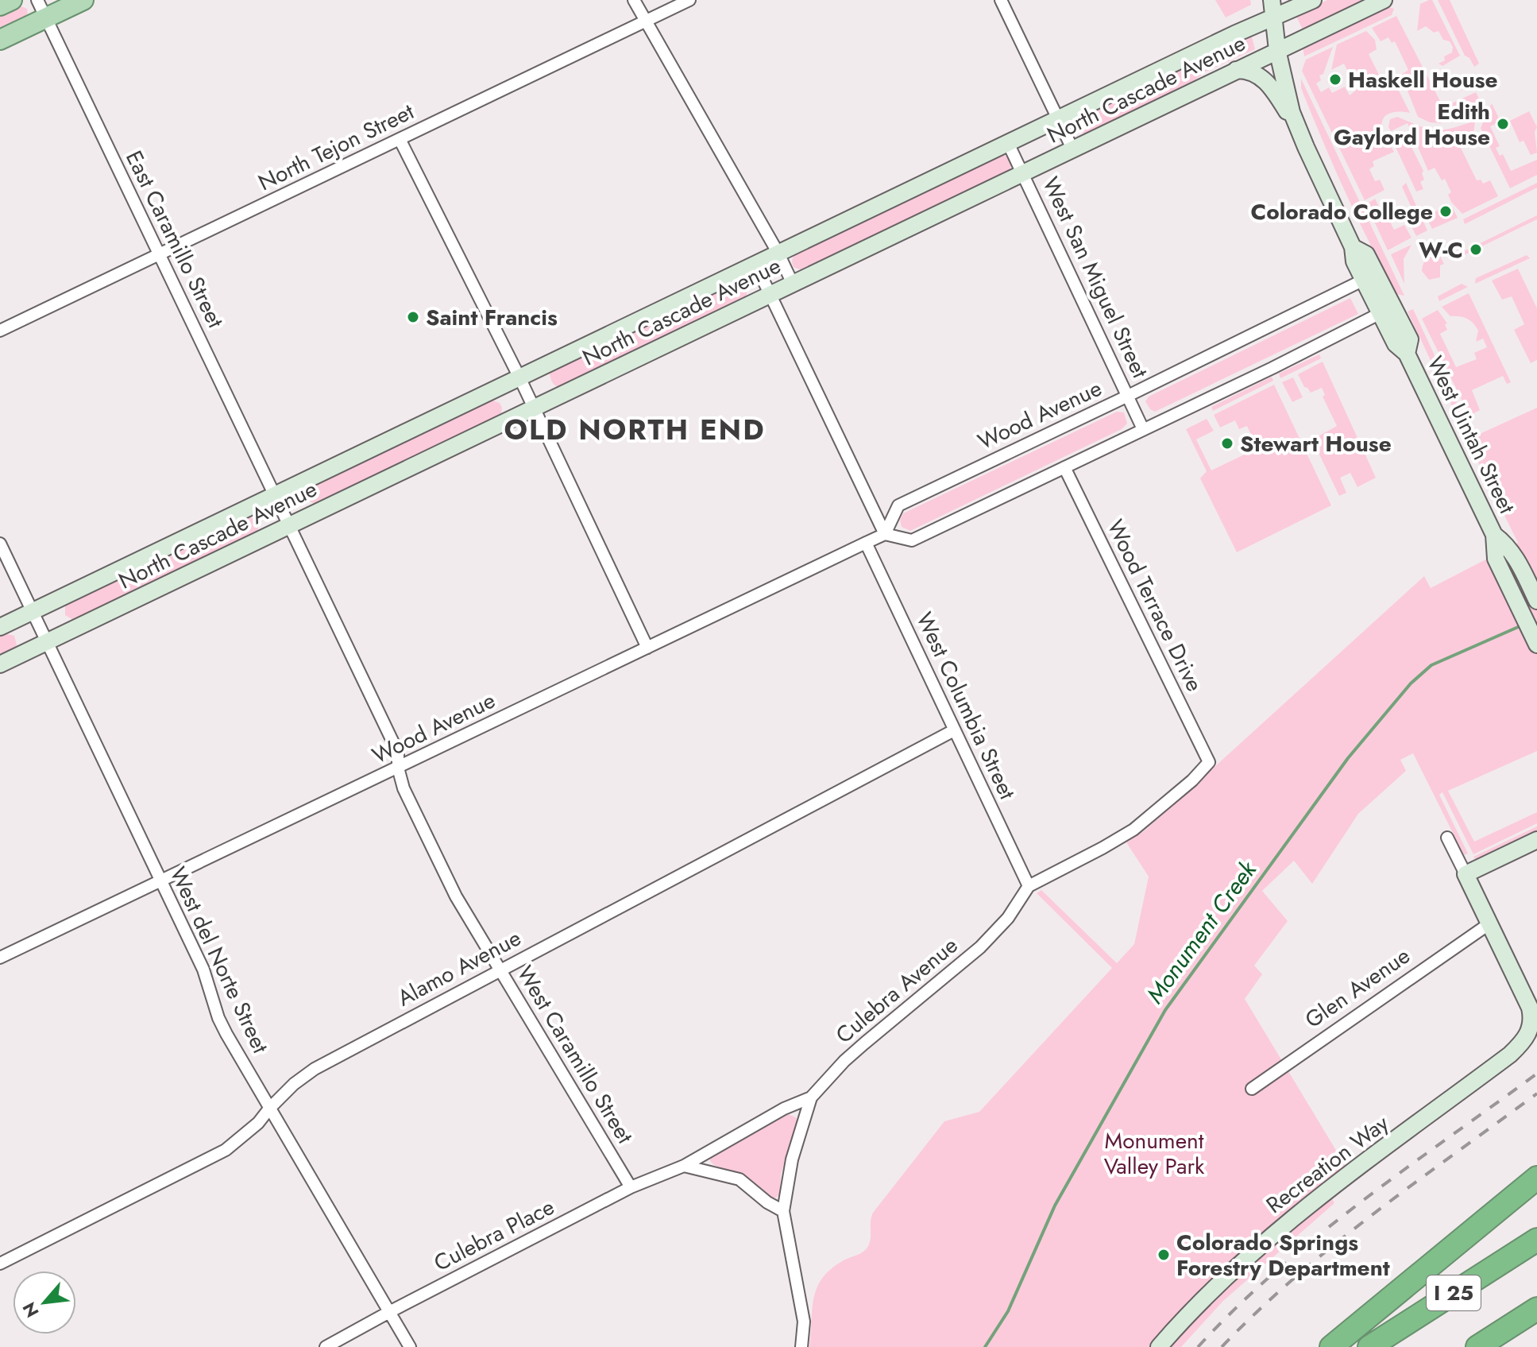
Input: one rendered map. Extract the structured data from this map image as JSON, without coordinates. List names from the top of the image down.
{
  "streets": {
    "highway": ["I 25"],
    "main road": ["North Cascade Avenue", "West Uintah Street", "Recreation Way"],
    "street": [
      "North Tejon Street",
      "East Caramillo Street",
      "West San Miguel Street",
      "Wood Avenue",
      "Wood Terrace Drive",
      "West Columbia Street",
      "West del Norte Street",
      "Alamo Avenue",
      "Glen Avenue",
      "Culebra Avenue",
      "West Caramillo Street",
      "Culebra Place"
    ]
  },
  "crossings": [
    ["North Cascade Avenue", "East Caramillo Street"],
    ["North Cascade Avenue", "West San Miguel Street"],
    ["North Cascade Avenue", "West Uintah Street"],
    ["North Cascade Avenue", "West del Norte Street"],
    ["North Cascade Avenue", "West Caramillo Street"],
    ["North Tejon Street", "East Caramillo Street"],
    ["East Caramillo Street", "West Caramillo Street"],
    ["West San Miguel Street", "Wood Avenue"],
    ["Wood Avenue", "West Uintah Street"],
    ["Wood Avenue", "West Columbia Street"],
    ["Wood Avenue", "West del Norte Street"],
    ["Wood Avenue", "West Caramillo Street"],
    ["Wood Terrace Drive", "Culebra Avenue"],
    ["West Columbia Street", "Alamo Avenue"],
    ["West Columbia Street", "Culebra Avenue"],
    ["West del Norte Street", "Alamo Avenue"],
    ["West del Norte Street", "Culebra Place"],
    ["Alamo Avenue", "West Caramillo Street"],
    ["Glen Avenue", "Recreation Way"],
    ["Culebra Avenue", "Culebra Place"],
    ["West Caramillo Street", "Culebra Place"]
  ],
  "districts": ["OLD NORTH END"],
  "water": ["Monument Creek"],
  "parks": ["Monument Valley Park"],
  "places": [
    "Haskell House",
    "Edith Gaylord House",
    "Colorado College",
    "W-C",
    "Saint Francis",
    "Stewart House",
    "Colorado Springs Forestry Department"
  ],
  "north": "bottom left"
}
